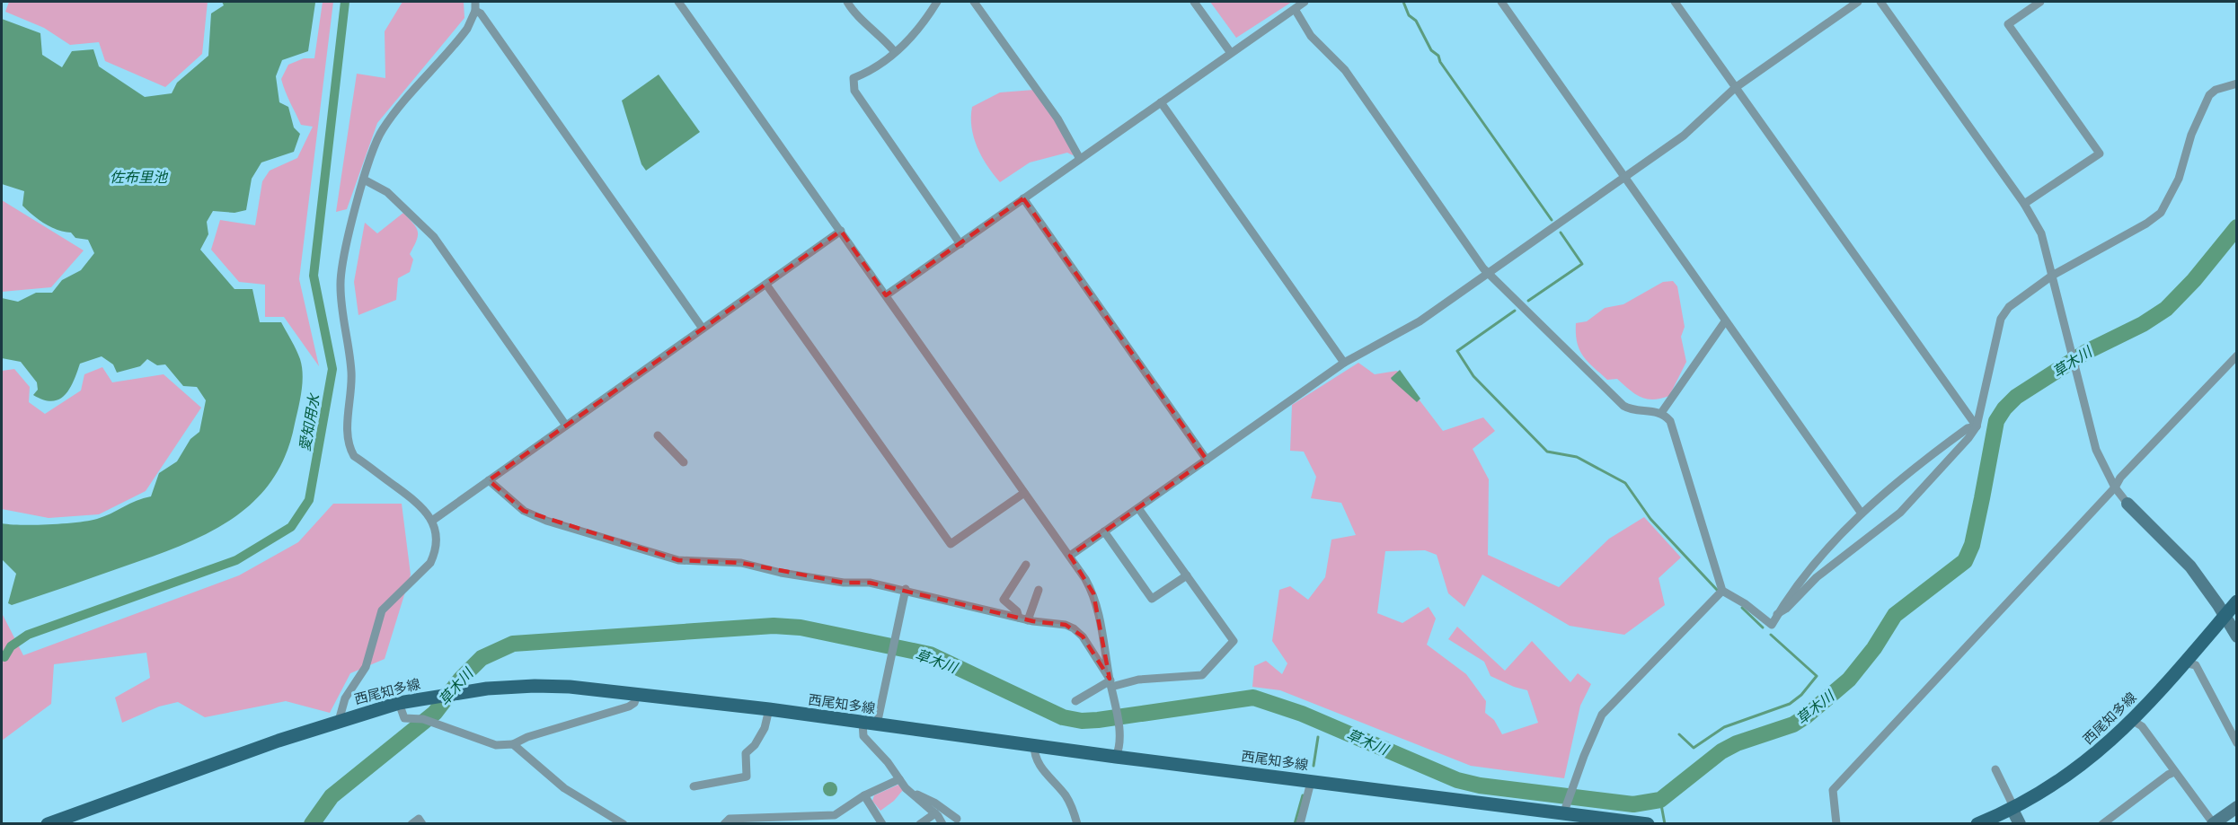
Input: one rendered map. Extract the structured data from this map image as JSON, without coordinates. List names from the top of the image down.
{
  "streets": {
    "main road": ["西尾知多線"]
  },
  "water": ["佐布里池", "草木川", "愛知用水"]
}
